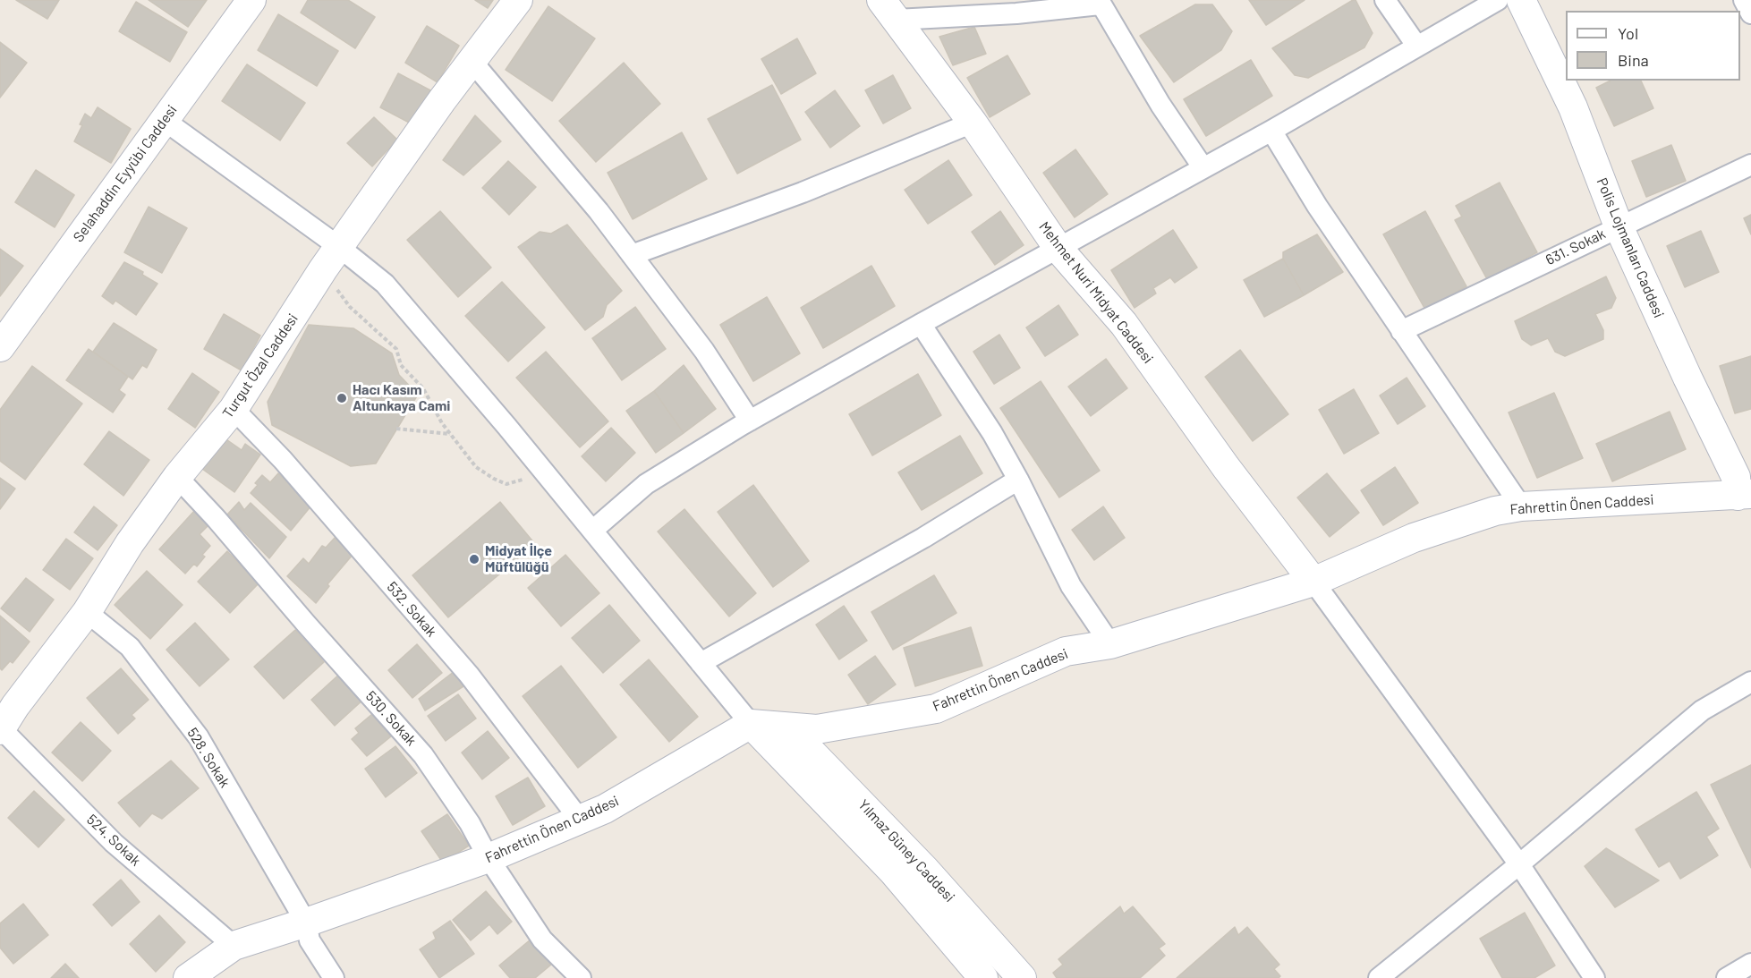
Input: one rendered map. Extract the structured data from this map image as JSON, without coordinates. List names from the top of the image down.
{
  "streets": {
    "street": [
      "Selahaddin Eyyübi Caddesi",
      "631. Sokak",
      "Polis Lojmanları Caddesi",
      "Mehmet Nuri Midyat Caddesi",
      "Turgut Özal Caddesi",
      "Fahrettin Önen Caddesi",
      "532. Sokak",
      "530. Sokak",
      "528. Sokak",
      "524. Sokak",
      "Yılmaz Güney Caddesi"
    ]
  },
  "crossings": [
    ["631. Sokak", "Polis Lojmanları Caddesi"],
    ["Polis Lojmanları Caddesi", "Fahrettin Önen Caddesi"],
    ["Mehmet Nuri Midyat Caddesi", "Fahrettin Önen Caddesi"],
    ["Turgut Özal Caddesi", "532. Sokak"],
    ["Turgut Özal Caddesi", "530. Sokak"],
    ["Turgut Özal Caddesi", "528. Sokak"],
    ["Turgut Özal Caddesi", "524. Sokak"],
    ["Fahrettin Önen Caddesi", "532. Sokak"],
    ["Fahrettin Önen Caddesi", "530. Sokak"],
    ["Fahrettin Önen Caddesi", "528. Sokak"],
    ["Fahrettin Önen Caddesi", "524. Sokak"],
    ["Fahrettin Önen Caddesi", "Yılmaz Güney Caddesi"]
  ],
  "places": ["Hacı Kasım Altunkaya Cami", "Midyat İlçe Müftülüğü"],
  "legend": ["Yol", "Bina"]
}
